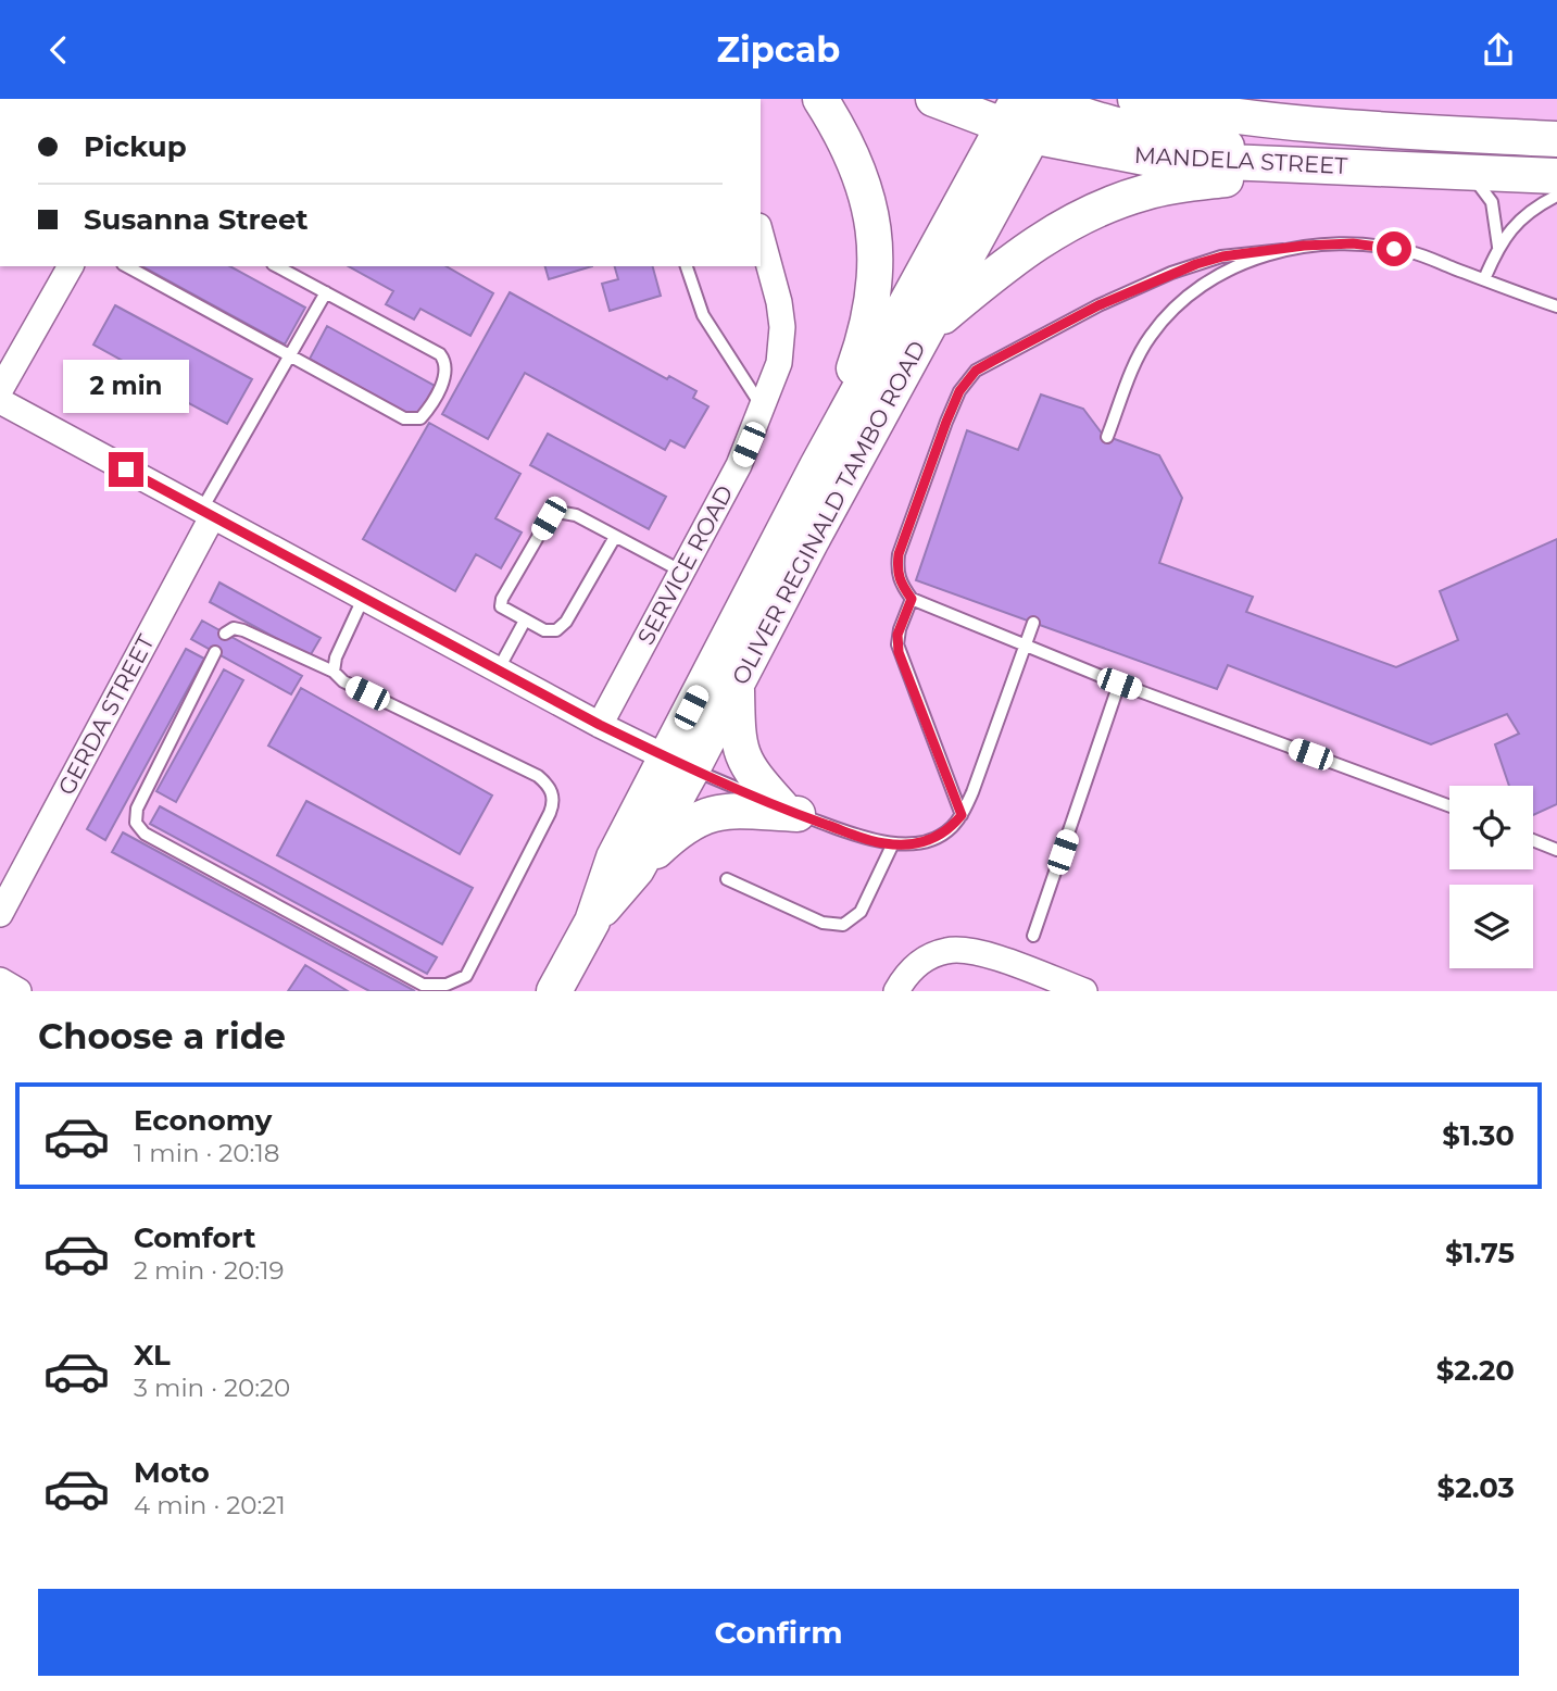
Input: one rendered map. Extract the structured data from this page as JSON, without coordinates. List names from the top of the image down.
{
  "streets": {
    "main road": ["MANDELA STREET", "OLIVER REGINALD TAMBO ROAD"],
    "street": ["SERVICE ROAD", "GERDA STREET"]
  },
  "crossings": [
    ["MANDELA STREET", "OLIVER REGINALD TAMBO ROAD"]
  ],
  "page": {
    "header": "Zipcab",
    "banner": ["Pickup", "Susanna Street"],
    "bubble": "2 min",
    "heading": "Choose a ride",
    "list": [
      {
        "name": "Economy",
        "note": "1 min · 20:18",
        "value": "$1.30"
      },
      {
        "name": "Comfort",
        "note": "2 min · 20:19",
        "value": "$1.75"
      },
      {
        "name": "XL",
        "note": "3 min · 20:20",
        "value": "$2.20"
      },
      {
        "name": "Moto",
        "note": "4 min · 20:21",
        "value": "$2.03"
      }
    ],
    "buttons": "Confirm"
  }
}
